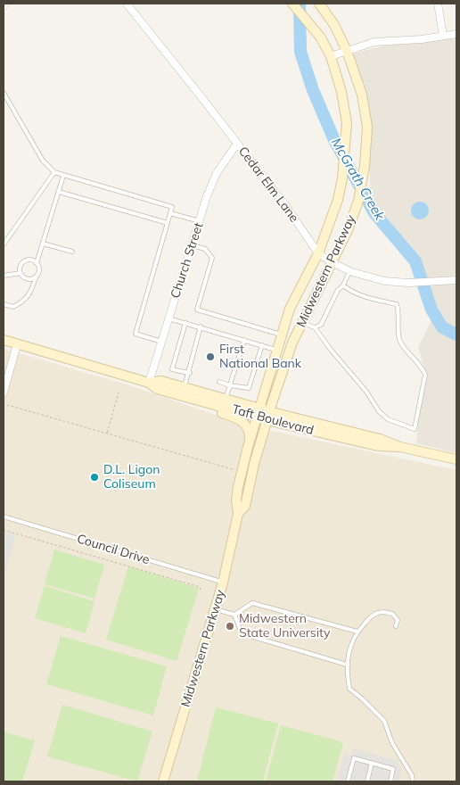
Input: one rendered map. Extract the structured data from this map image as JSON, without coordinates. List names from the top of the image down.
{
  "streets": {
    "main road": ["Midwestern Parkway", "Taft Boulevard"],
    "street": ["Cedar Elm Lane", "Church Street"],
    "lane": ["Council Drive"]
  },
  "crossings": [
    ["Cedar Elm Lane", "Church Street"],
    ["Cedar Elm Lane", "Midwestern Parkway"],
    ["Church Street", "Taft Boulevard"],
    ["Midwestern Parkway", "Taft Boulevard"],
    ["Midwestern Parkway", "Council Drive"]
  ],
  "water": ["McGrath Creek"],
  "places": ["First National Bank", "D.L. Ligon Coliseum", "Midwestern State University"]
}
